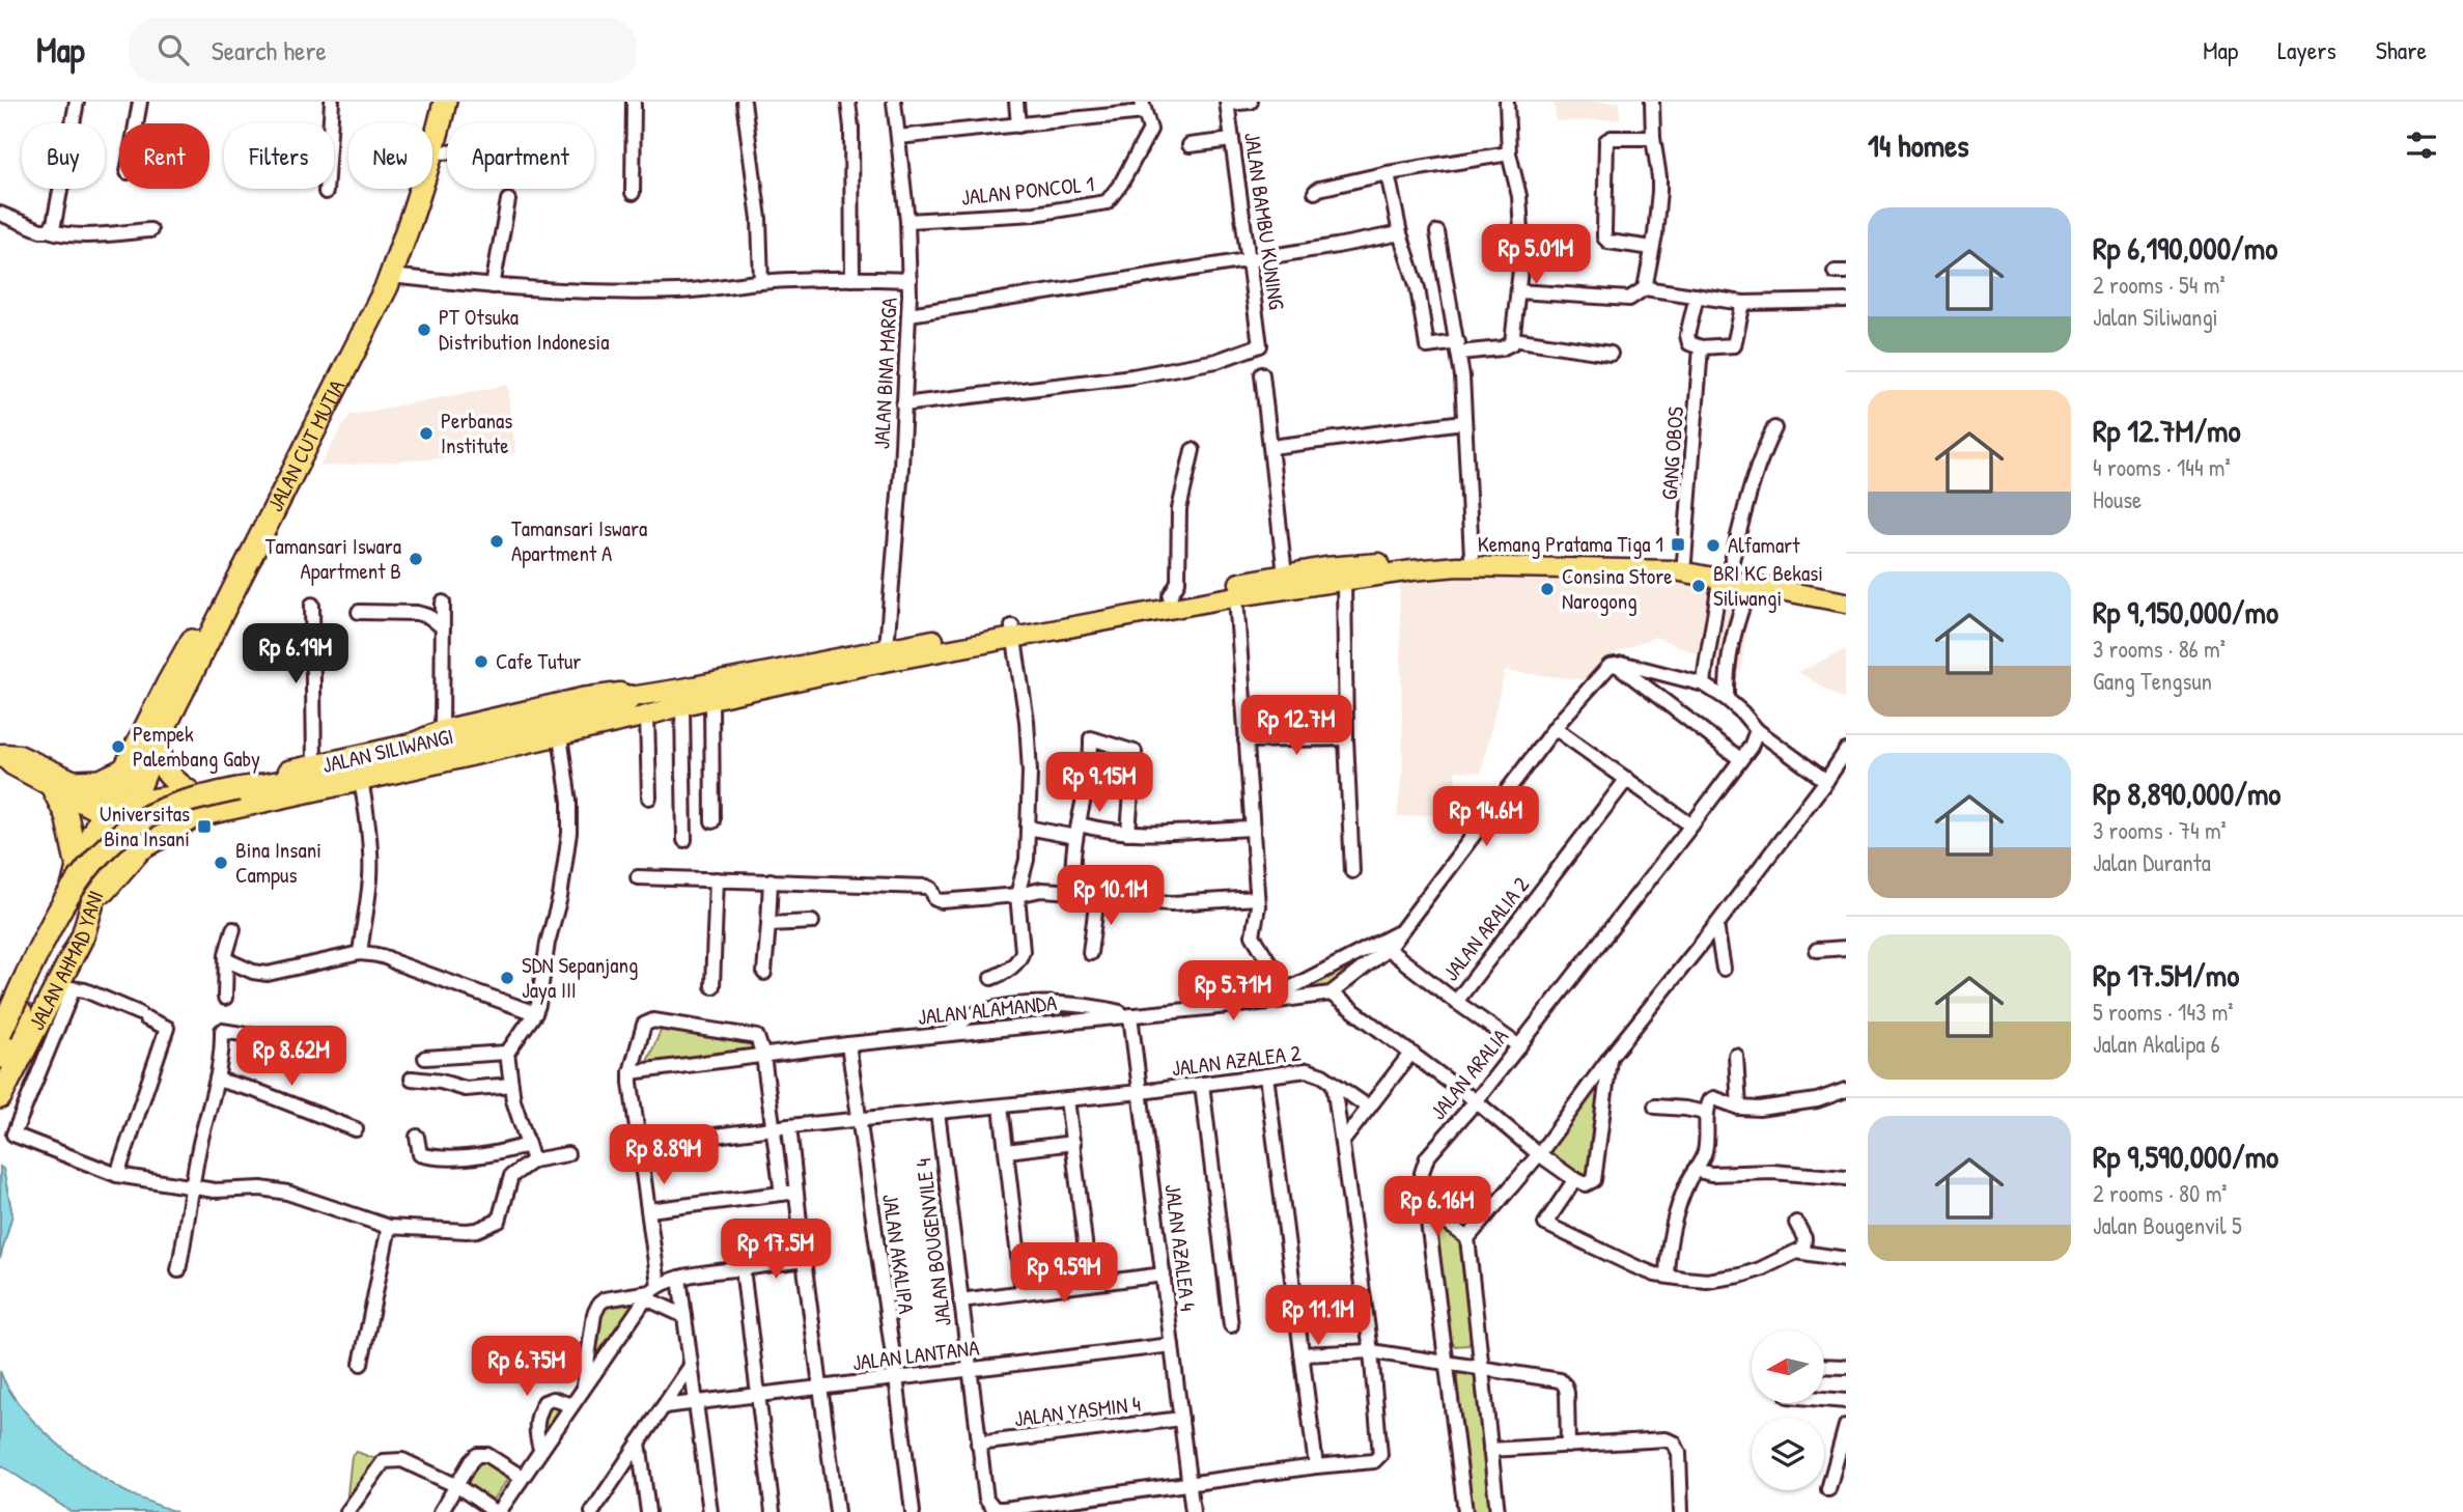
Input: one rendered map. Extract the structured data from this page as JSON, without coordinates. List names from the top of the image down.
{
  "streets": {
    "highway": ["JALAN CUT MUTIA", "JALAN AHMAD YANI"],
    "main road": ["JALAN SILIWANGI"],
    "street": [
      "JALAN PONCOL 1",
      "JALAN BAMBU KUNING",
      "JALAN BINA MARGA",
      "GANG OBOS",
      "JALAN ARALIA 2",
      "JALAN ALAMANDA",
      "JALAN AZALEA 2",
      "JALAN ARALIA",
      "JALAN BOUGENVILE 4",
      "JALAN AZALEA 4",
      "JALAN AKALIPA",
      "JALAN LANTANA",
      "JALAN YASMIN 4"
    ]
  },
  "crossings": [
    ["JALAN PONCOL 1", "JALAN BINA MARGA"],
    ["JALAN BAMBU KUNING", "JALAN BINA MARGA"],
    ["JALAN CUT MUTIA", "JALAN SILIWANGI"],
    ["JALAN CUT MUTIA", "JALAN AHMAD YANI"],
    ["JALAN SILIWANGI", "JALAN AHMAD YANI"],
    ["JALAN ALAMANDA", "JALAN AZALEA 4"],
    ["JALAN ALAMANDA", "JALAN AKALIPA"],
    ["JALAN AZALEA 2", "JALAN BOUGENVILE 4"],
    ["JALAN AZALEA 2", "JALAN AZALEA 4"],
    ["JALAN AZALEA 2", "JALAN AKALIPA"],
    ["JALAN BOUGENVILE 4", "JALAN AZALEA 4"],
    ["JALAN BOUGENVILE 4", "JALAN LANTANA"],
    ["JALAN BOUGENVILE 4", "JALAN YASMIN 4"],
    ["JALAN AZALEA 4", "JALAN LANTANA"],
    ["JALAN AZALEA 4", "JALAN YASMIN 4"],
    ["JALAN AKALIPA", "JALAN LANTANA"]
  ],
  "places": {
    "other": [
      "PT Otsuka Distribution Indonesia",
      "Perbanas Institute",
      "Tamansari Iswara Apartment A",
      "Alfamart",
      "Tamansari Iswara Apartment B",
      "BRI KC Bekasi Siliwangi",
      "Consina Store Narogong",
      "Cafe Tutur",
      "Pempek Palembang Gaby",
      "Bina Insani Campus",
      "SDN Sepanjang Jaya III"
    ],
    "transit": ["Kemang Pratama Tiga 1", "Universitas Bina Insani"]
  },
  "north": "left",
  "page": {
    "header": "Map",
    "search": "Search here",
    "nav": ["Map", "Layers", "Share"],
    "heading": "14 homes",
    "chip": [
      "Buy",
      "Rent",
      "Filters",
      "New",
      "Apartment"
    ],
    "list": [
      {
        "name": "Rp 6,190,000/mo",
        "note": "2 rooms · 54 m² · Jalan Siliwangi"
      },
      {
        "name": "Rp 12.7M/mo",
        "note": "4 rooms · 144 m² · House"
      },
      {
        "name": "Rp 9,150,000/mo",
        "note": "3 rooms · 86 m² · Gang Tengsun"
      },
      {
        "name": "Rp 8,890,000/mo",
        "note": "3 rooms · 74 m² · Jalan Duranta"
      },
      {
        "name": "Rp 17.5M/mo",
        "note": "5 rooms · 143 m² · Jalan Akalipa 6"
      },
      {
        "name": "Rp 9,590,000/mo",
        "note": "2 rooms · 80 m² · Jalan Bougenvil 5"
      }
    ],
    "price": [
      "Rp 5.01M",
      "Rp 6.19M",
      "Rp 12.7M",
      "Rp 9.15M",
      "Rp 14.6M",
      "Rp 10.1M",
      "Rp 5.71M",
      "Rp 8.62M",
      "Rp 8.89M",
      "Rp 6.16M",
      "Rp 17.5M",
      "Rp 9.59M",
      "Rp 11.1M",
      "Rp 6.75M"
    ]
  }
}
